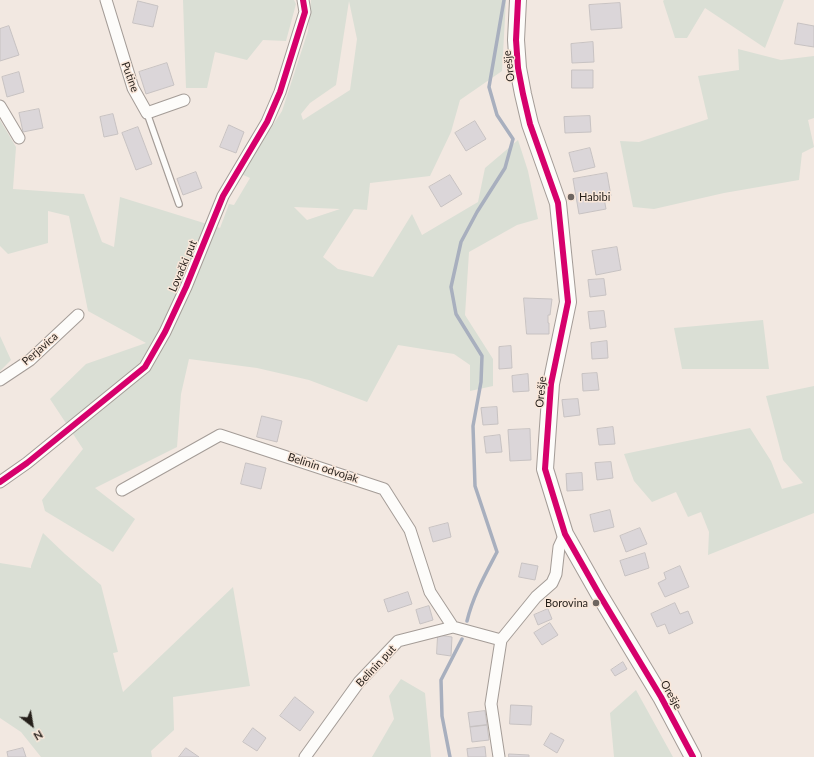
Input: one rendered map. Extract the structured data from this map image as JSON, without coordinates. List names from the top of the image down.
{
  "streets": {
    "street": [
      "Orešje",
      "Putine",
      "Lovački put",
      "Perjavica",
      "Belinin odvojak",
      "Belinin put"
    ]
  },
  "crossings": [
    ["Belinin odvojak", "Belinin put"]
  ],
  "places": ["Habibi", "Borovina"],
  "north": "bottom right"
}
